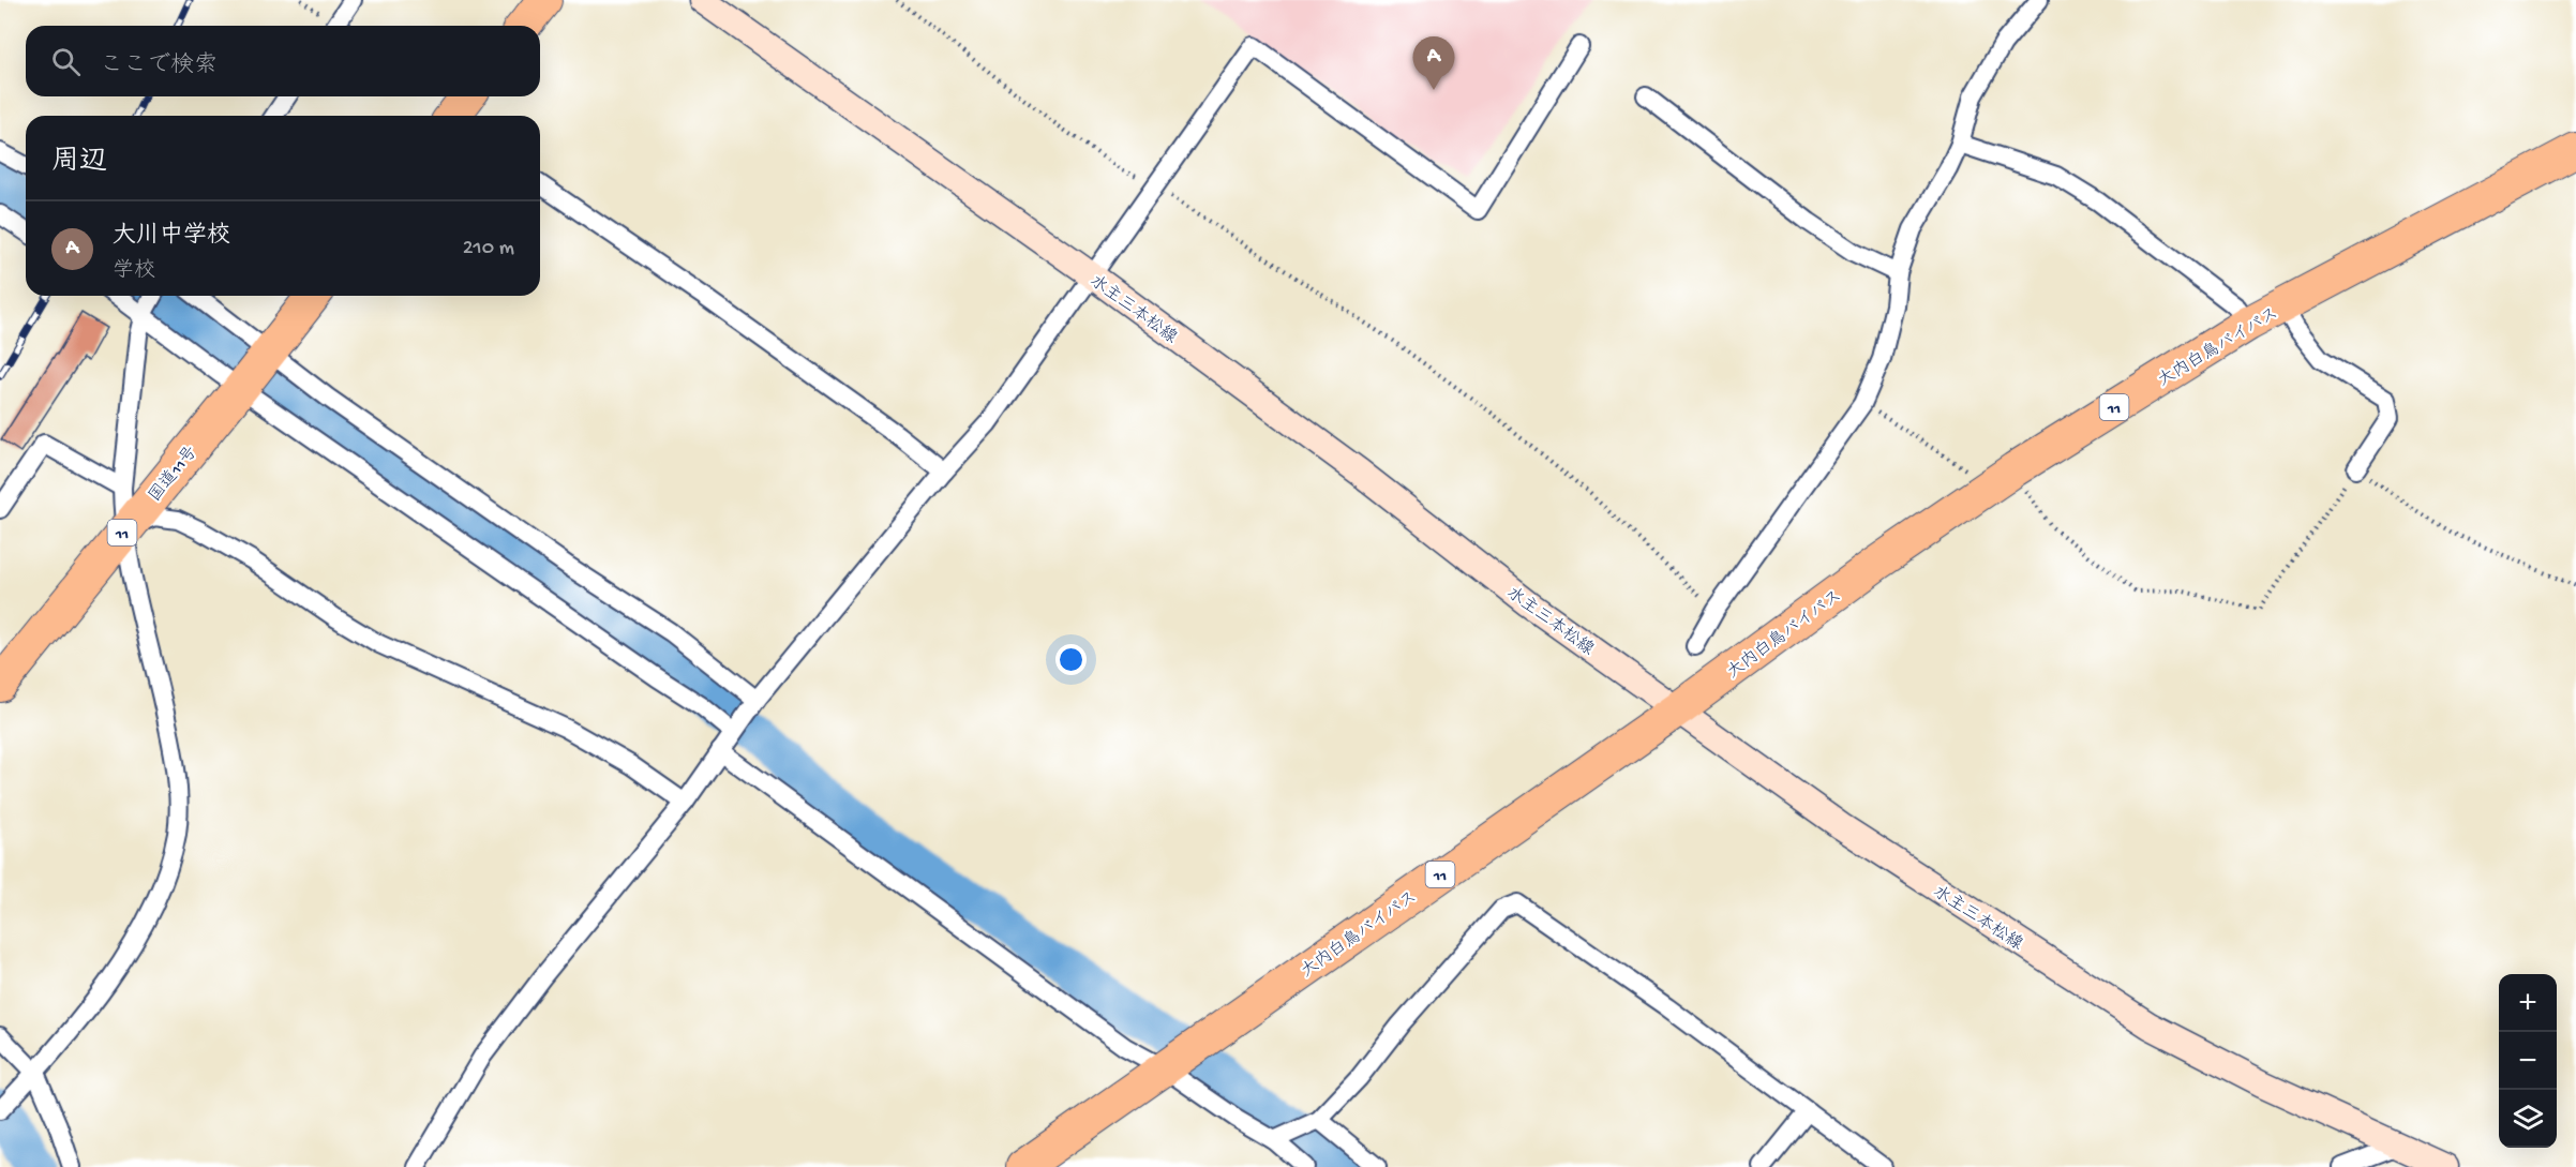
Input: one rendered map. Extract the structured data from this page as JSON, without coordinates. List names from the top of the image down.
{
  "streets": {
    "highway": ["大内白鳥バイパス", "11", "国道11号"],
    "main road": ["水主三本松線"]
  },
  "crossings": [
    ["水主三本松線", "大内白鳥バイパス"]
  ],
  "page": {
    "search": "ここで検索",
    "pins": "A",
    "heading": "周辺",
    "list": [
      {
        "mark": "A",
        "name": "大川中学校",
        "note": "学校",
        "value": "210 m"
      }
    ],
    "map_buttons": ["+", "−"]
  }
}
